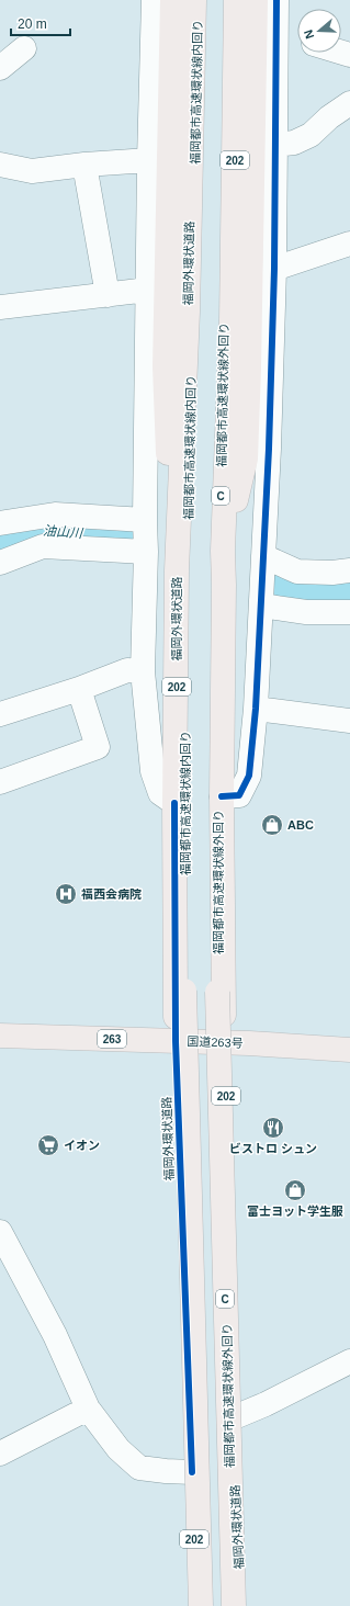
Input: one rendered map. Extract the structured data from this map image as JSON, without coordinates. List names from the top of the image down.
{
  "streets": {
    "highway": [
      "福岡都市高速環状線内回り",
      "202",
      "福岡外環状道路",
      "福岡都市高速環状線外回り",
      "C",
      "263",
      "国道263号"
    ]
  },
  "crossings": [
    ["福岡外環状道路", "国道263号"]
  ],
  "water": ["油山川"],
  "places": {
    "shop": ["ABC", "富士ヨット学生服"],
    "hospital": ["福西会病院"],
    "restaurant": ["ビストロ シュン"],
    "supermarket": ["イオン"]
  },
  "scale_bar": "20 m",
  "north": "left"
}
